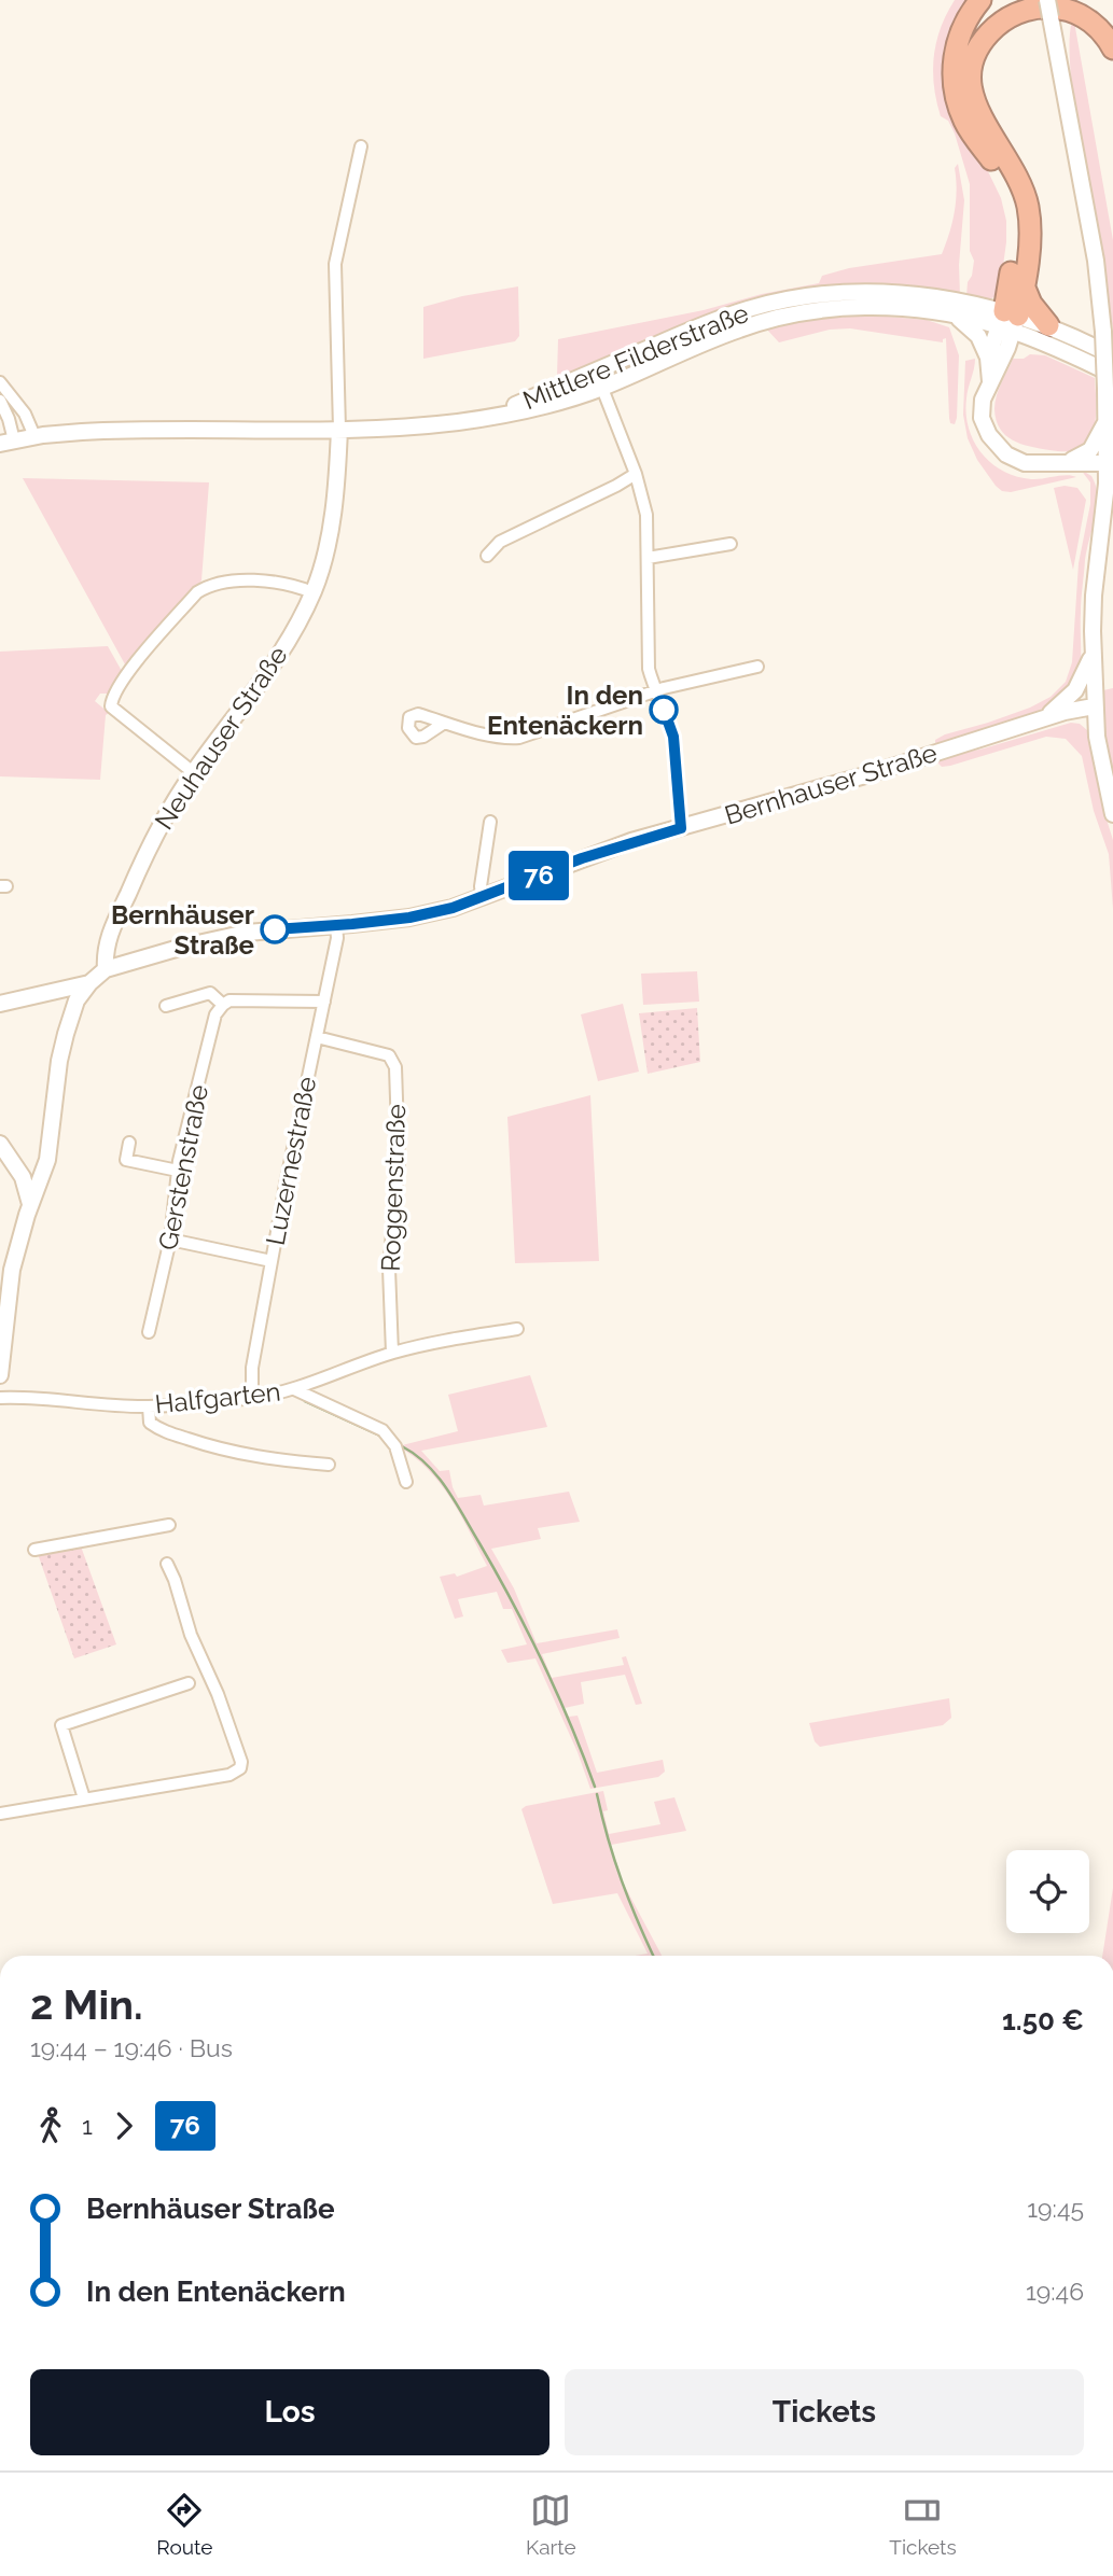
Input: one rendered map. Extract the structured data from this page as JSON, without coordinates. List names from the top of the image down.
{
  "streets": {
    "main road": ["Mittlere Filderstraße", "Neuhauser Straße", "Bernhauser Straße"],
    "street": [
      "Luzernestraße",
      "Gerstenstraße",
      "Roggenstraße",
      "Halfgarten"
    ]
  },
  "crossings": [
    ["Mittlere Filderstraße", "Neuhauser Straße"],
    ["Neuhauser Straße", "Bernhauser Straße"],
    ["Bernhauser Straße", "Luzernestraße"],
    ["Luzernestraße", "Roggenstraße"],
    ["Luzernestraße", "Halfgarten"],
    ["Roggenstraße", "Halfgarten"]
  ],
  "places": ["In den Entenäckern", "Bernhäuser Straße"],
  "lines": ["bus line 76"],
  "page": {
    "on_map": "76",
    "heading": ["2 Min.", "19:44 – 19:46 · Bus", "1.50 €"],
    "legs": ["1", "76"],
    "list": [
      {
        "name": "Bernhäuser Straße",
        "value": "19:45"
      },
      {
        "name": "In den Entenäckern",
        "value": "19:46"
      }
    ],
    "buttons": ["Los", "Tickets"],
    "tabs": ["Route", "Karte", "Tickets"]
  }
}
